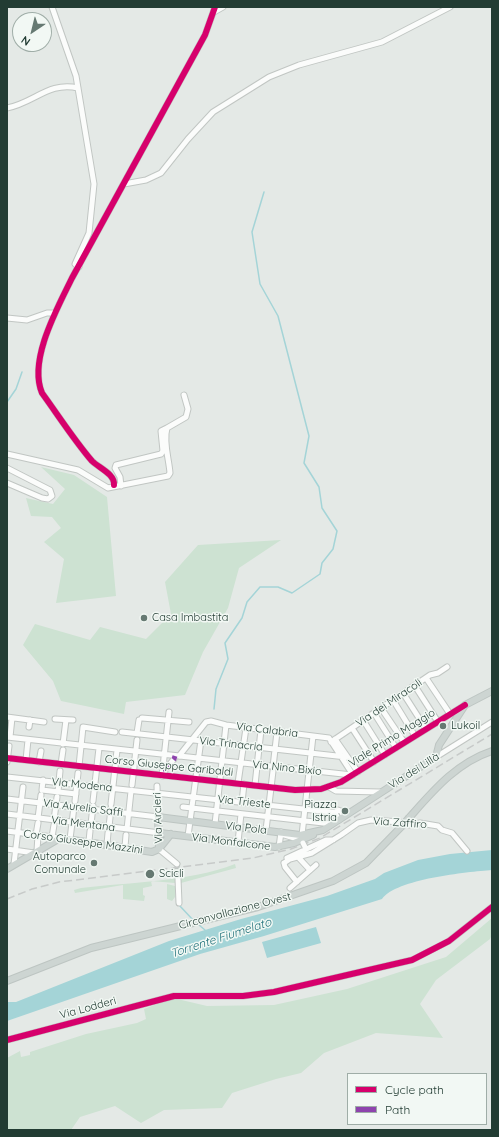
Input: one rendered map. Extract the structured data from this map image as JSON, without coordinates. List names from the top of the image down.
{
  "streets": {
    "main road": [
      "Viale Primo Maggio",
      "Via dei Lillà",
      "Via Arcieri",
      "Via Pola",
      "Corso Giuseppe Mazzini",
      "Via Monfalcone",
      "Circonvallazione Ovest"
    ],
    "street": [
      "Via dei Miracoli",
      "Via Calabria",
      "Via Trinacria",
      "Corso Giuseppe Garibaldi",
      "Via Nino Bixio",
      "Via Modena",
      "Via Trieste",
      "Via Aurelio Saffi",
      "Via Zaffiro",
      "Via Mentana",
      "Via Lodderi"
    ]
  },
  "crossings": [
    ["Via dei Miracoli", "Via Calabria"],
    ["Via Calabria", "Via Trinacria"],
    ["Viale Primo Maggio", "Corso Giuseppe Garibaldi"],
    ["Viale Primo Maggio", "Via Nino Bixio"],
    ["Viale Primo Maggio", "Via dei Lillà"],
    ["Corso Giuseppe Garibaldi", "Via dei Lillà"],
    ["Via dei Lillà", "Via Pola"],
    ["Via Modena", "Via Trieste"],
    ["Via Modena", "Via Arcieri"],
    ["Via Trieste", "Via Arcieri"],
    ["Via Trieste", "Via Pola"],
    ["Via Aurelio Saffi", "Via Arcieri"],
    ["Via Aurelio Saffi", "Via Pola"],
    ["Via Arcieri", "Via Mentana"],
    ["Via Arcieri", "Via Pola"],
    ["Via Arcieri", "Corso Giuseppe Mazzini"],
    ["Via Arcieri", "Via Monfalcone"],
    ["Via Mentana", "Via Monfalcone"],
    ["Via Pola", "Via Monfalcone"]
  ],
  "water": ["Torrente Fiumelato"],
  "places": [
    "Casa Imbastita",
    "Lukoil",
    "Piazza Istria",
    "Autoparco Comunale",
    "Scicli"
  ],
  "legend": ["Cycle path", "Path"],
  "north": "bottom left"
}
